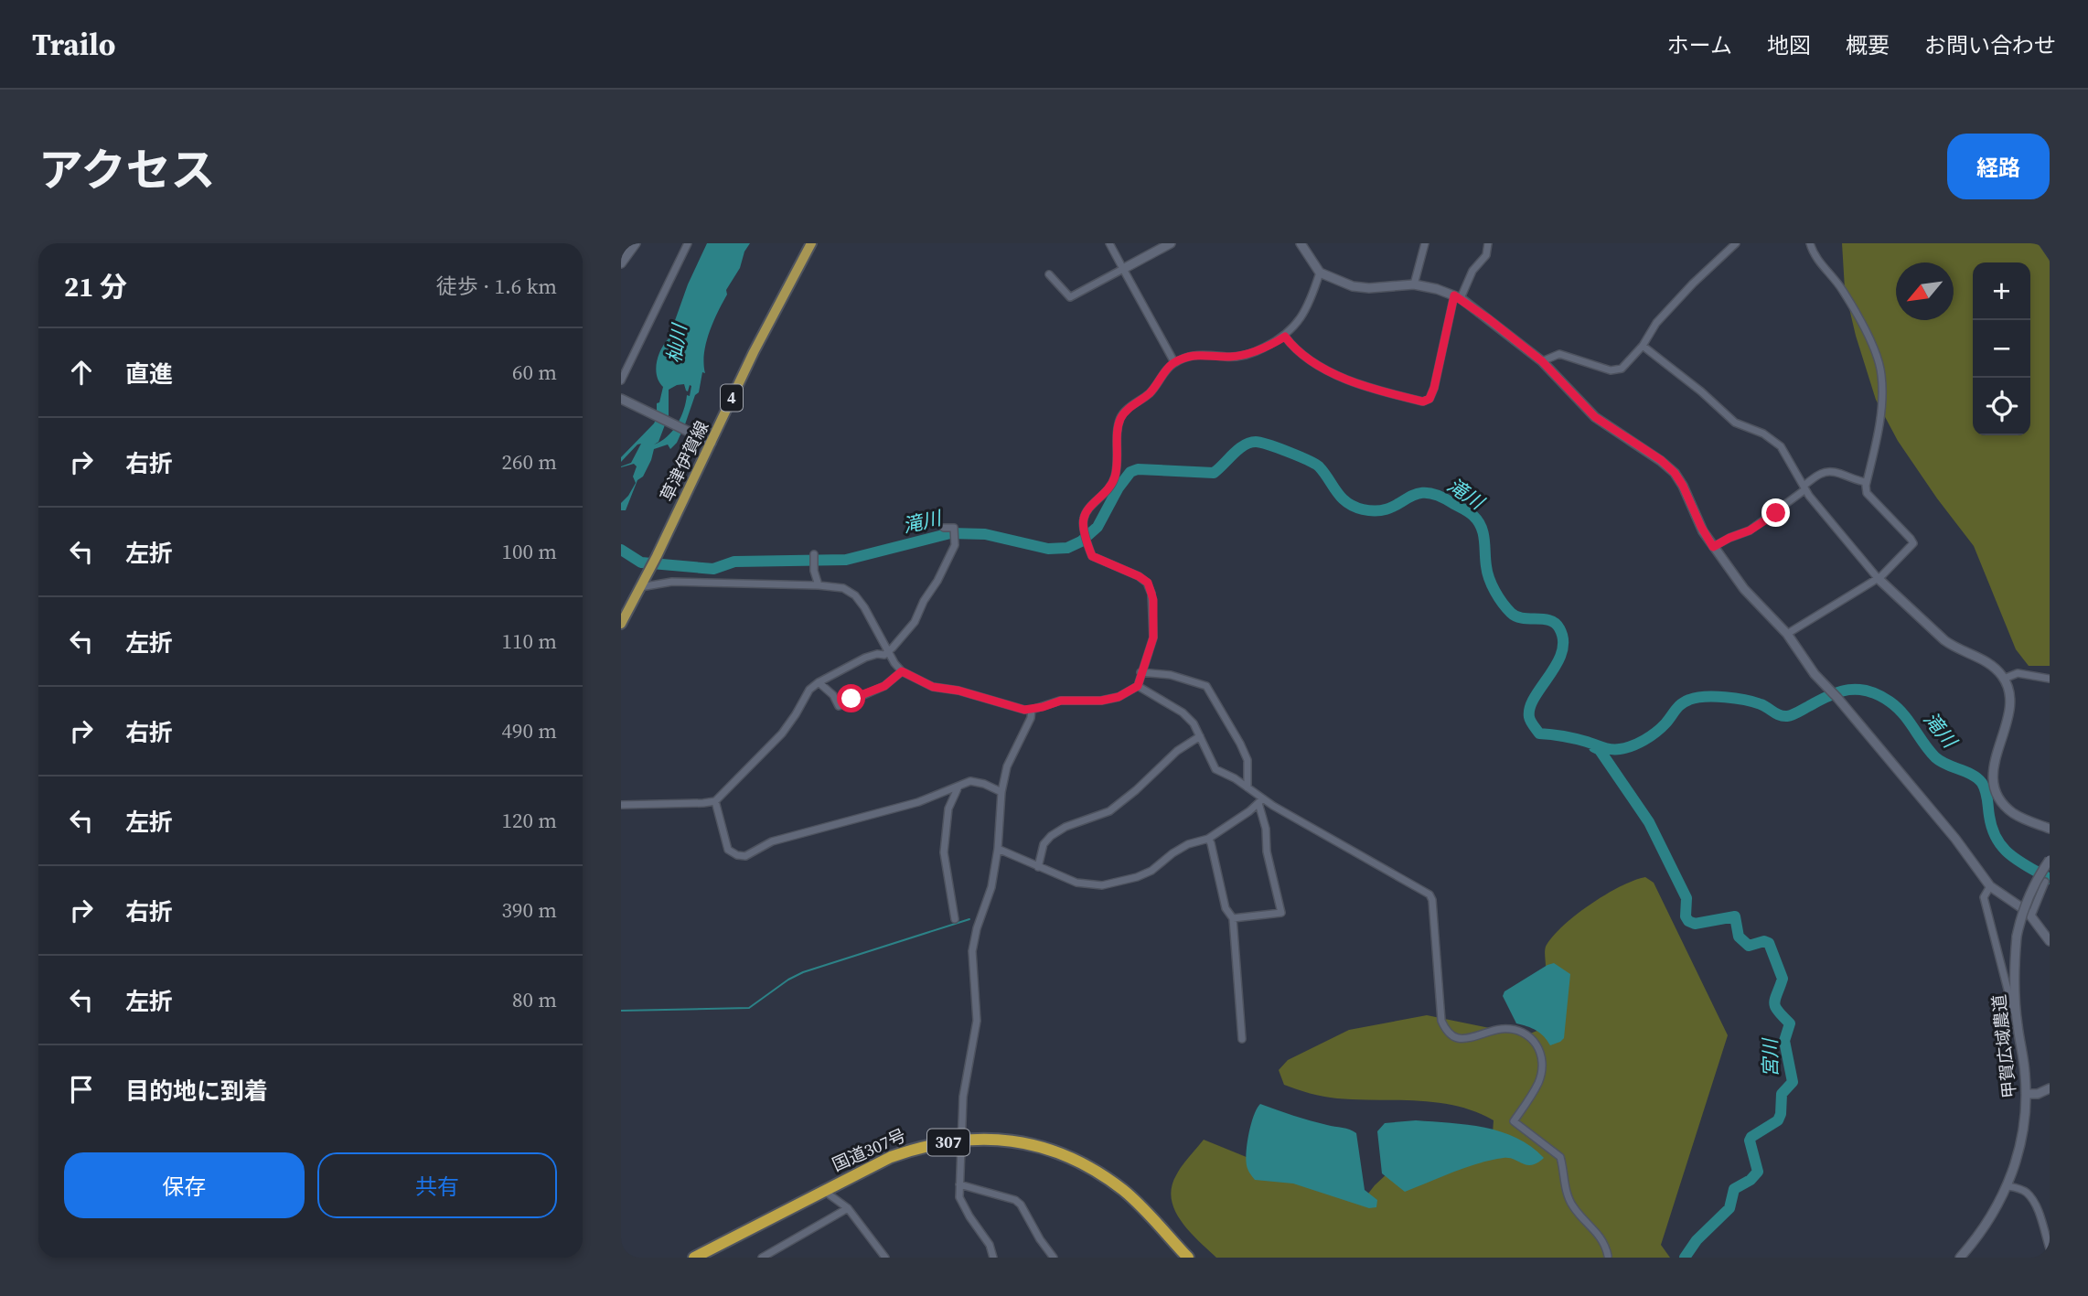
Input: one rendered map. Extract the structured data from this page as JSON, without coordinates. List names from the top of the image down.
{
  "streets": {
    "highway": ["307", "国道307号"],
    "main road": ["4", "草津伊賀線"],
    "street": ["甲賀広域農道"]
  },
  "water": ["杣川", "滝川", "宮川"],
  "north": "bottom left",
  "page": {
    "header": "Trailo",
    "nav": [
      "ホーム",
      "地図",
      "概要",
      "お問い合わせ"
    ],
    "title": "アクセス",
    "buttons": [
      "経路",
      ["保存", "共有"]
    ],
    "heading": ["21 分", "徒歩 · 1.6 km"],
    "map_buttons": ["+", "−"],
    "list": [
      ["直進", "60 m"],
      ["右折", "260 m"],
      ["左折", "100 m"],
      ["左折", "110 m"],
      ["右折", "490 m"],
      ["左折", "120 m"],
      ["右折", "390 m"],
      ["左折", "80 m"],
      "目的地に到着"
    ]
  }
}
